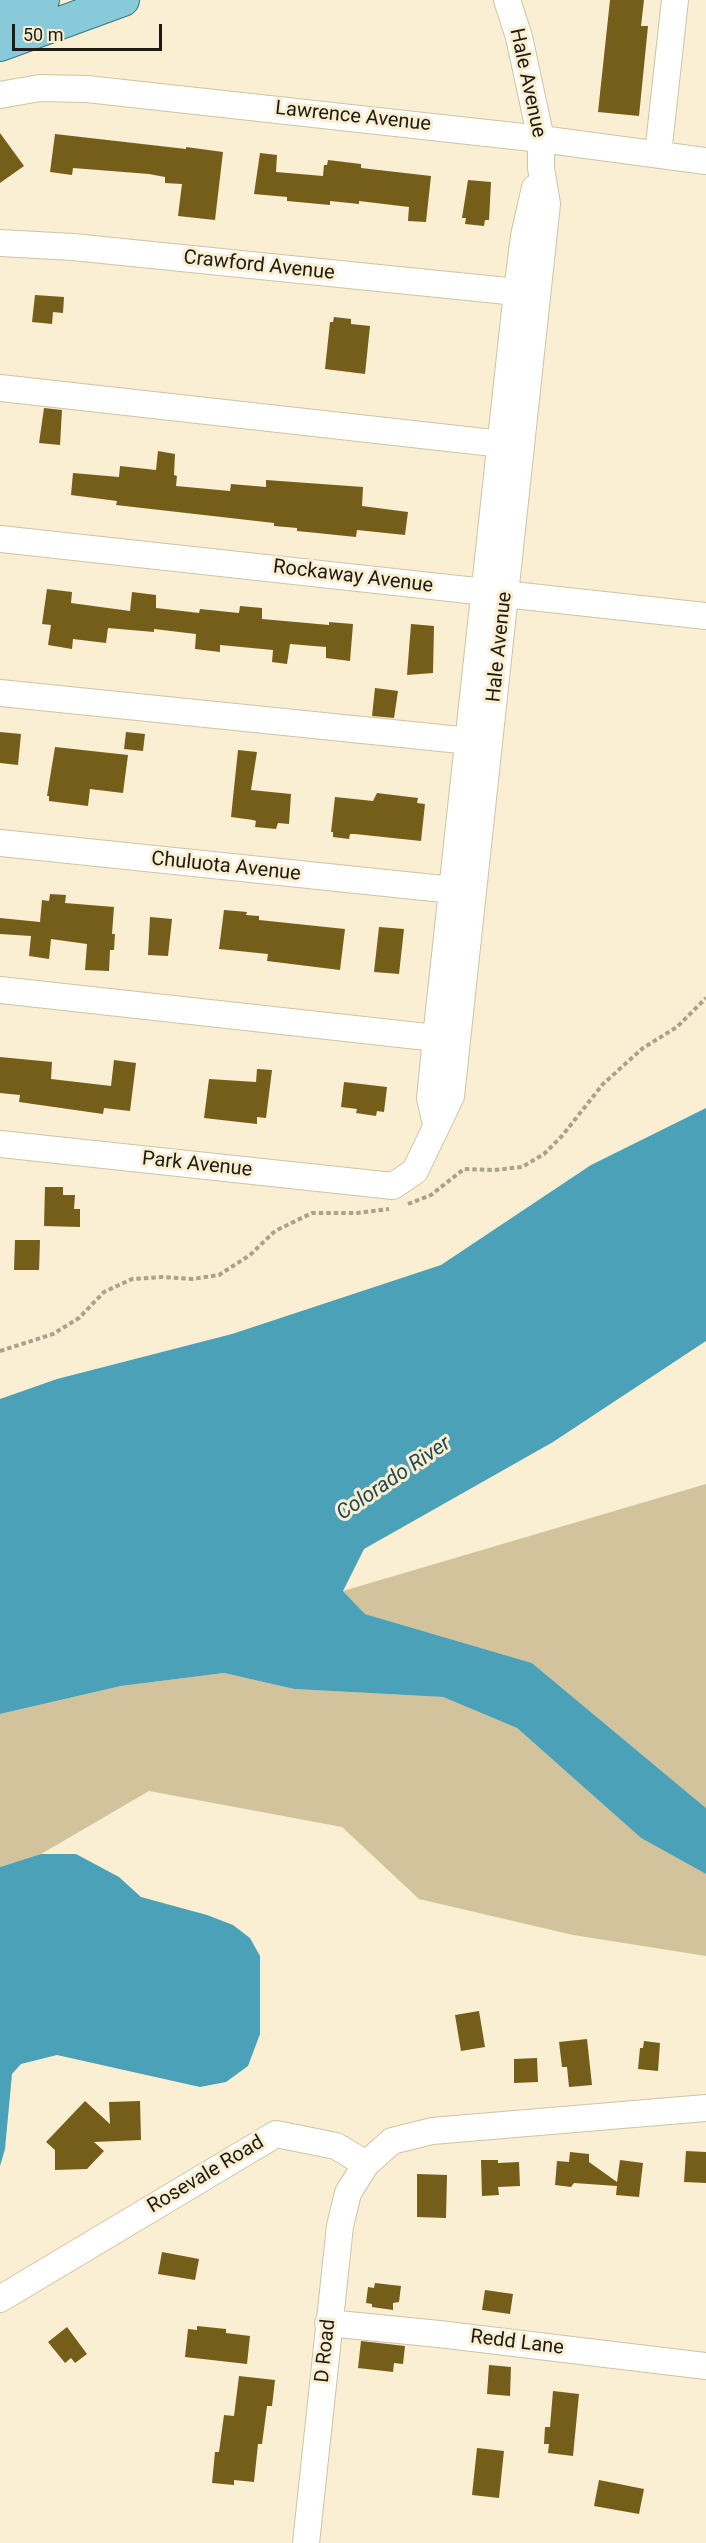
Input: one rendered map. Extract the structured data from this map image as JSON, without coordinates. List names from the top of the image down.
{
  "streets": {
    "street": [
      "Hale Avenue",
      "Lawrence Avenue",
      "Crawford Avenue",
      "Rockaway Avenue",
      "Chuluota Avenue",
      "Park Avenue",
      "Rosevale Road",
      "Redd Lane",
      "D Road"
    ]
  },
  "crossings": [
    ["Hale Avenue", "Lawrence Avenue"],
    ["Hale Avenue", "Crawford Avenue"],
    ["Hale Avenue", "Rockaway Avenue"],
    ["Hale Avenue", "Chuluota Avenue"],
    ["Hale Avenue", "Park Avenue"],
    ["Rosevale Road", "D Road"],
    ["Redd Lane", "D Road"]
  ],
  "water": ["Colorado River"],
  "scale_bar": "50 m"
}
